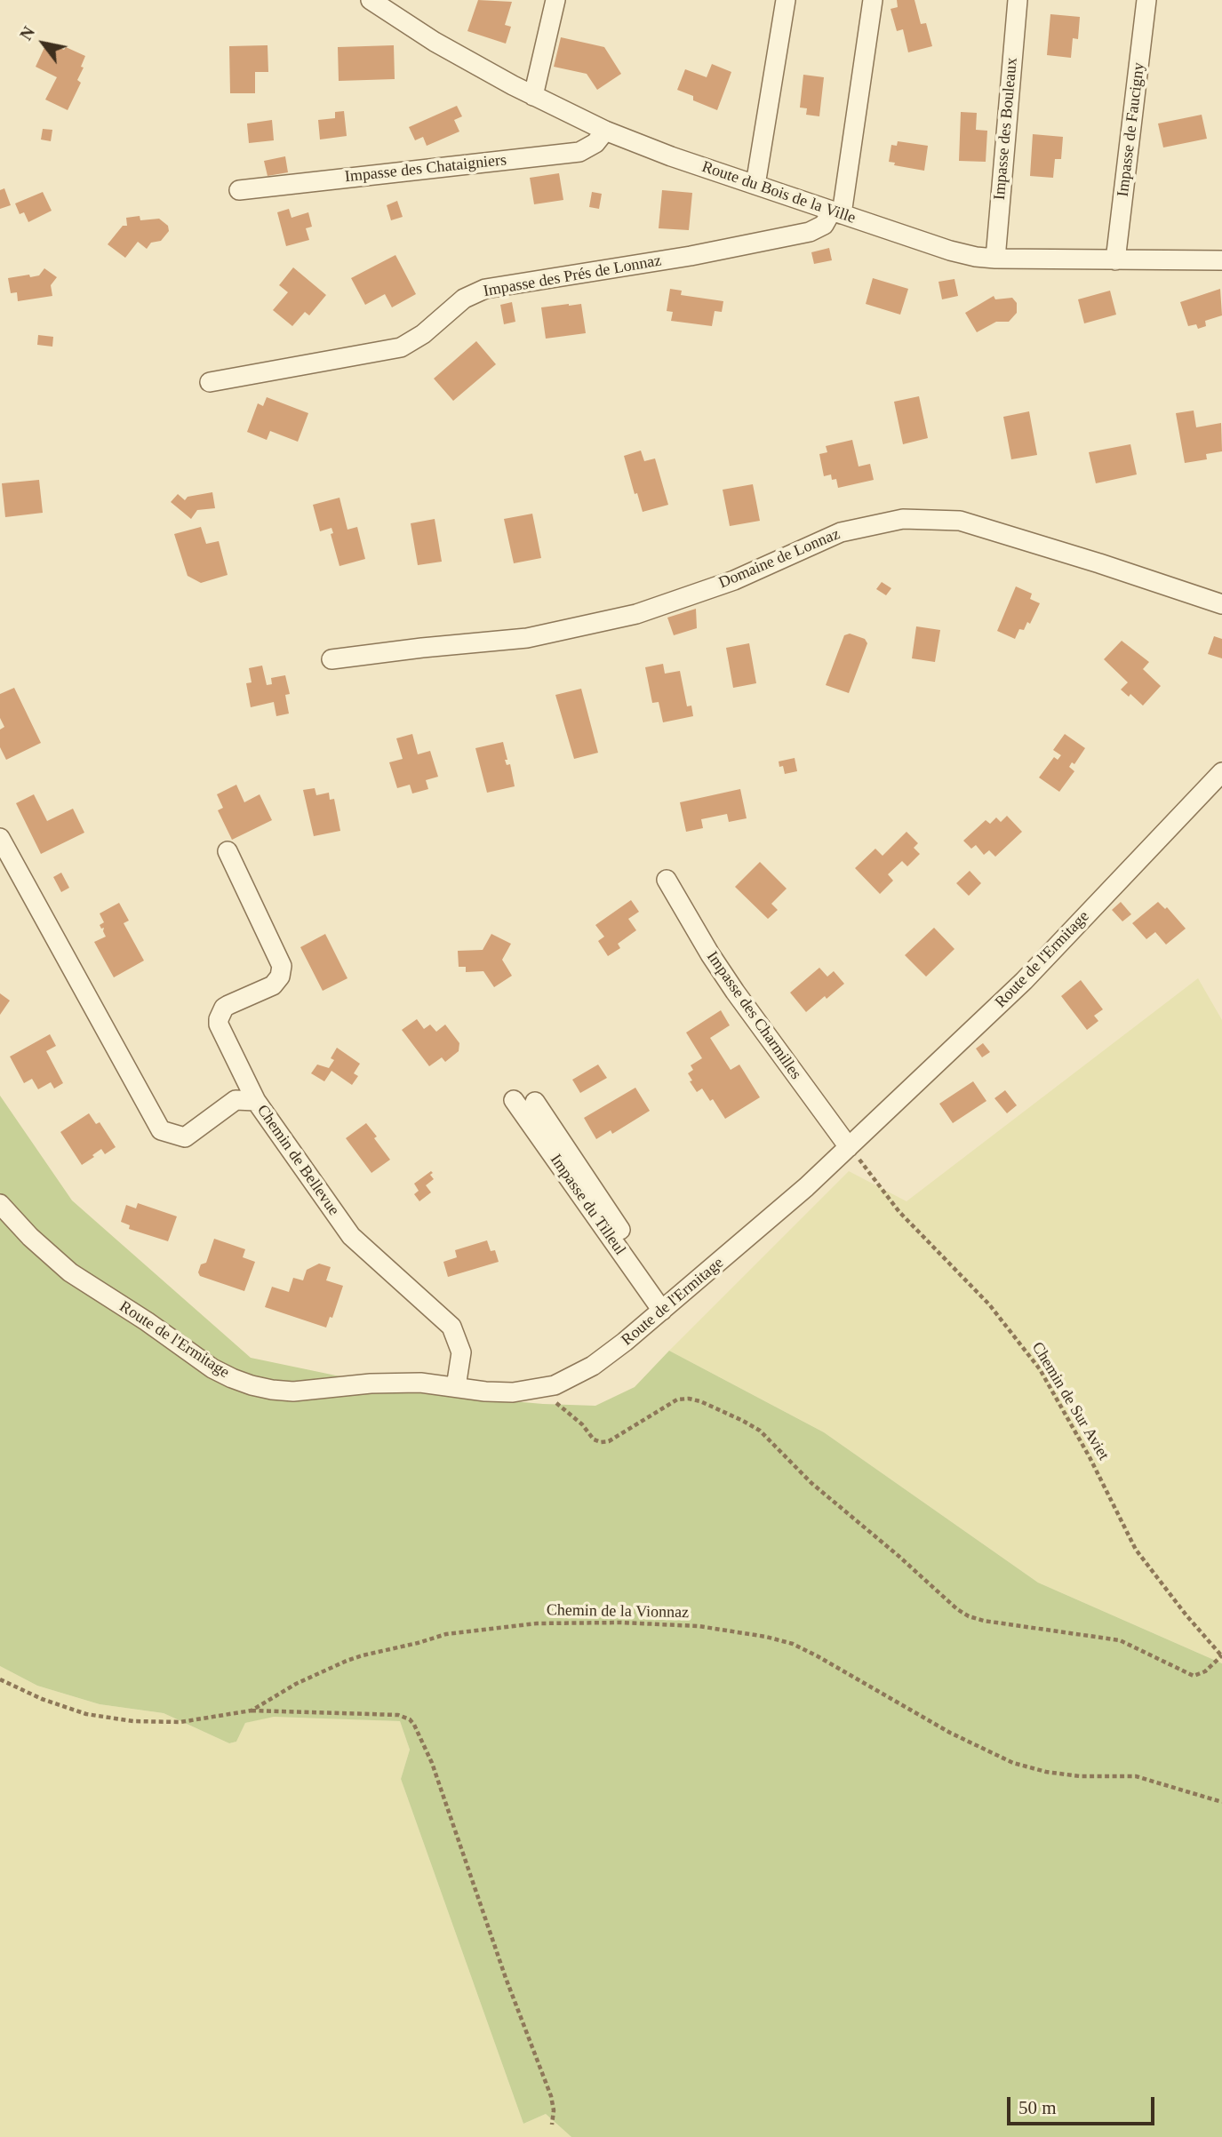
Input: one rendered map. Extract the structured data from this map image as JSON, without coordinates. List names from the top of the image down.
{
  "streets": {
    "street": [
      "Impasse des Bouleaux",
      "Impasse de Faucigny",
      "Impasse des Chataigniers",
      "Route du Bois de la Ville",
      "Impasse des Prés de Lonnaz",
      "Domaine de Lonnaz",
      "Route de l'Ermitage",
      "Impasse des Charmilles",
      "Chemin de Bellevue",
      "Impasse du Tilleul"
    ],
    "path": ["Chemin de Sur Aviet", "Chemin de la Vionnaz"]
  },
  "crossings": [
    ["Impasse des Bouleaux", "Route du Bois de la Ville"],
    ["Impasse de Faucigny", "Route du Bois de la Ville"],
    ["Impasse des Chataigniers", "Route du Bois de la Ville"],
    ["Route du Bois de la Ville", "Impasse des Prés de Lonnaz"],
    ["Route de l'Ermitage", "Impasse des Charmilles"],
    ["Route de l'Ermitage", "Chemin de Bellevue"],
    ["Route de l'Ermitage", "Impasse du Tilleul"],
    ["Route de l'Ermitage", "Chemin de Sur Aviet"],
    ["Impasse des Charmilles", "Chemin de Sur Aviet"]
  ],
  "scale_bar": "50 m",
  "north": "top left"
}
